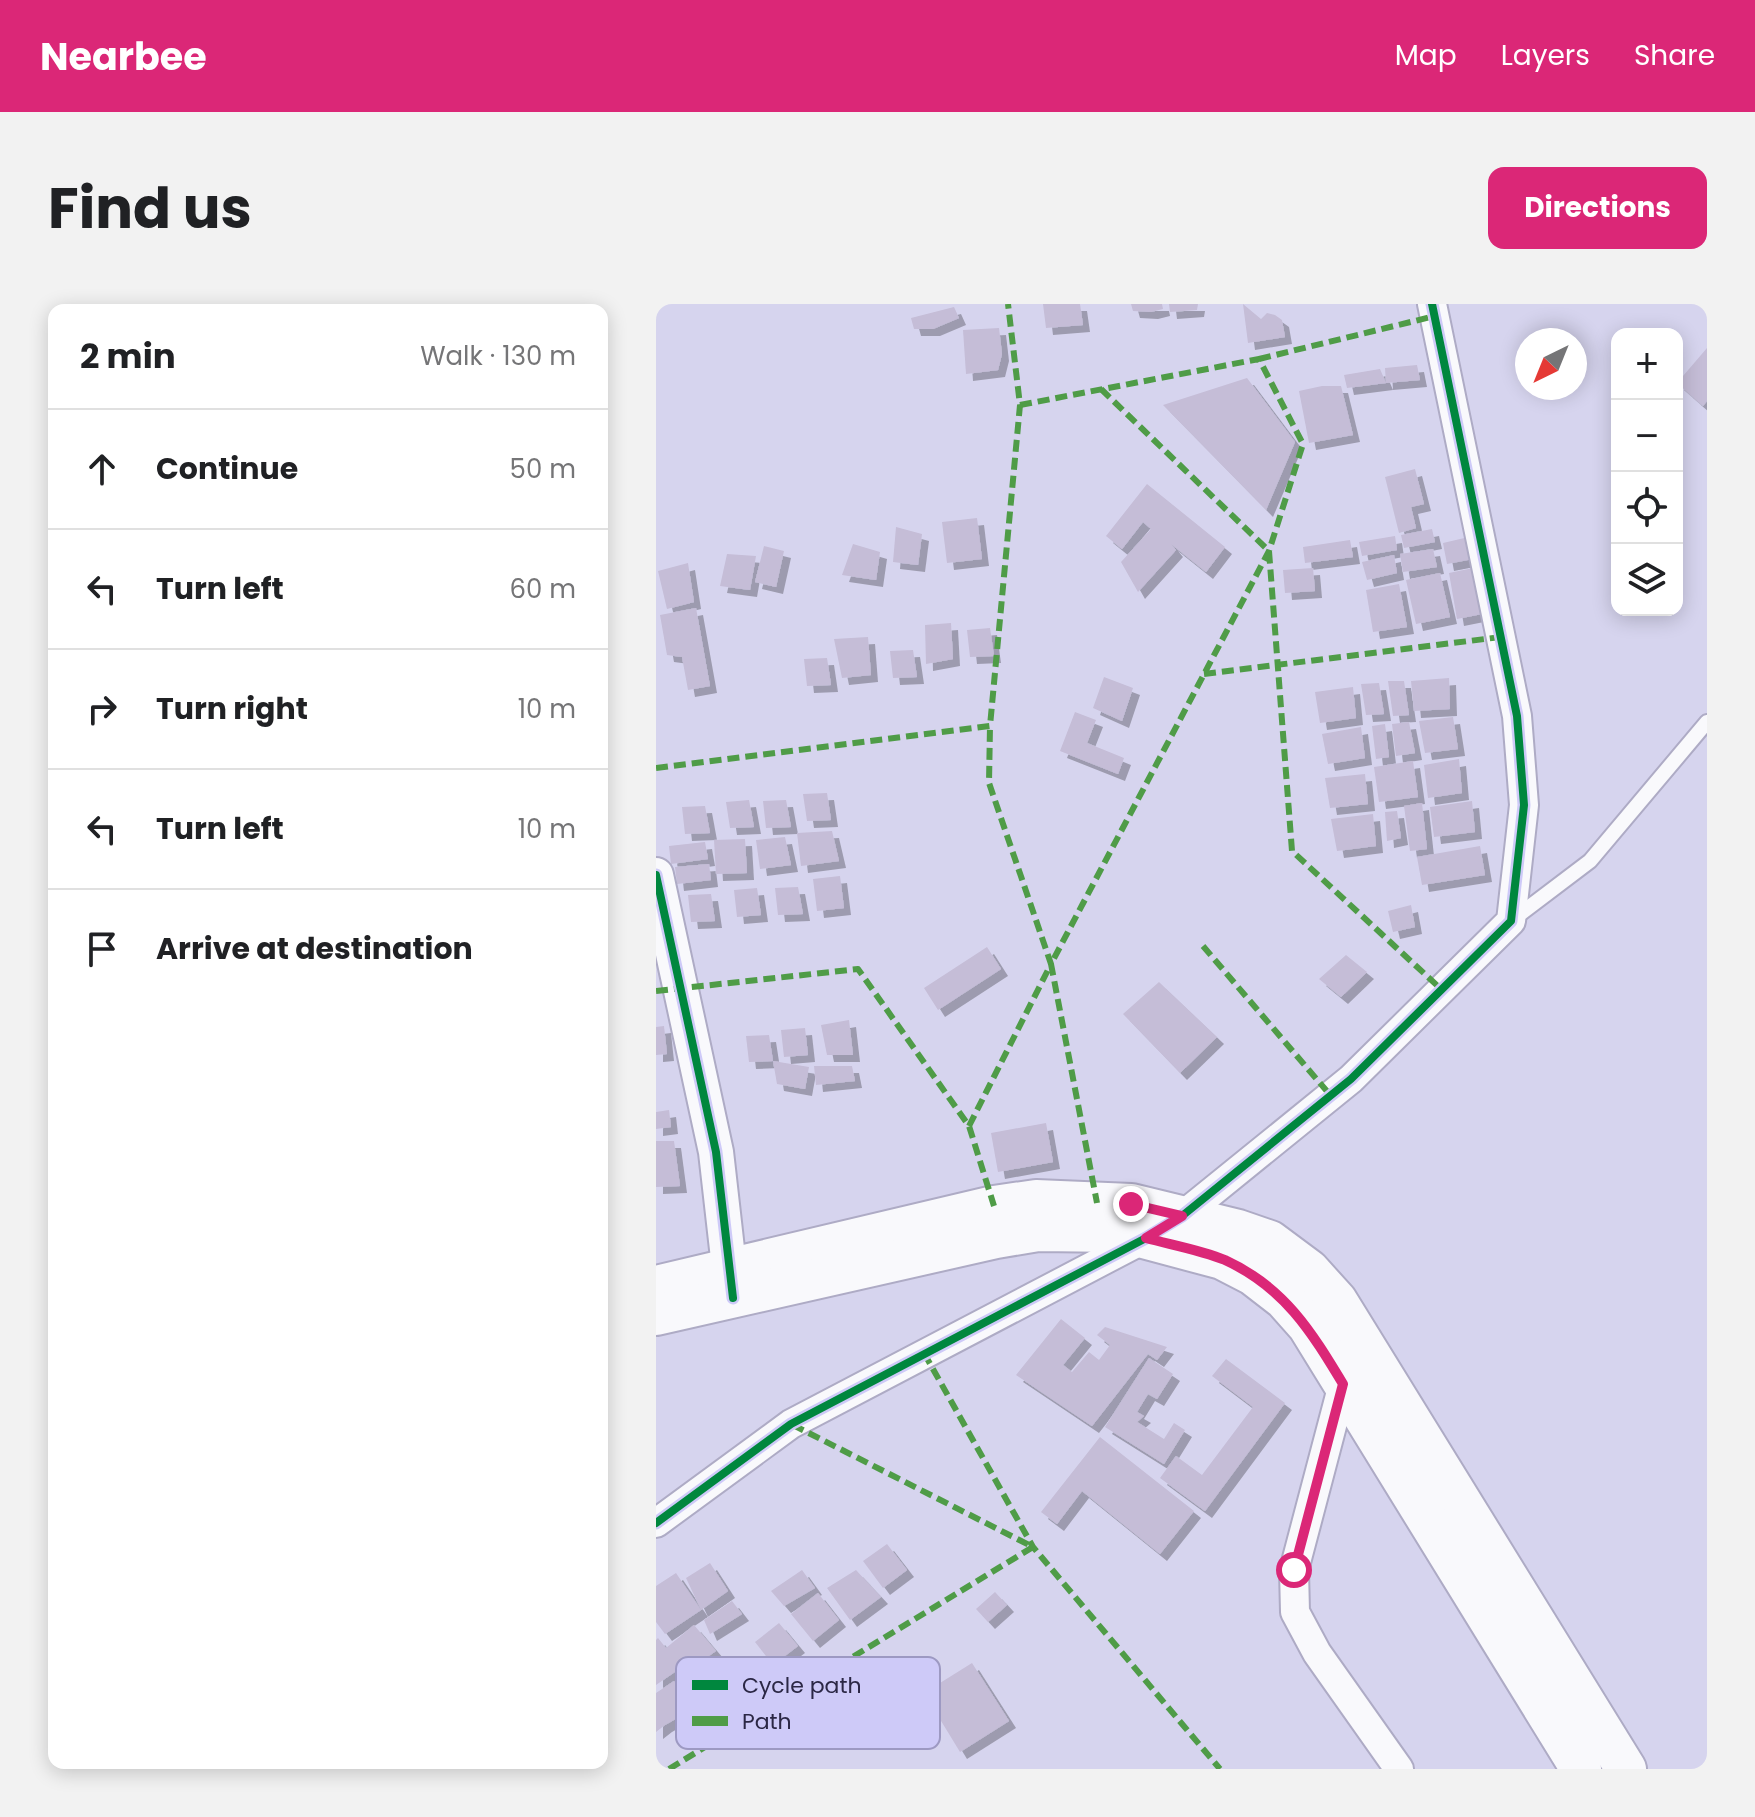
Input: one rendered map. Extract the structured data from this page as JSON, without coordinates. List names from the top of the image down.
{
  "legend": ["Cycle path", "Path"],
  "north": "bottom left",
  "page": {
    "header": "Nearbee",
    "nav": ["Map", "Layers", "Share"],
    "title": "Find us",
    "buttons": "Directions",
    "heading": ["2 min", "Walk · 130 m"],
    "map_buttons": ["+", "−"],
    "list": [
      ["Continue", "50 m"],
      ["Turn left", "60 m"],
      ["Turn right", "10 m"],
      ["Turn left", "10 m"],
      "Arrive at destination"
    ]
  }
}
